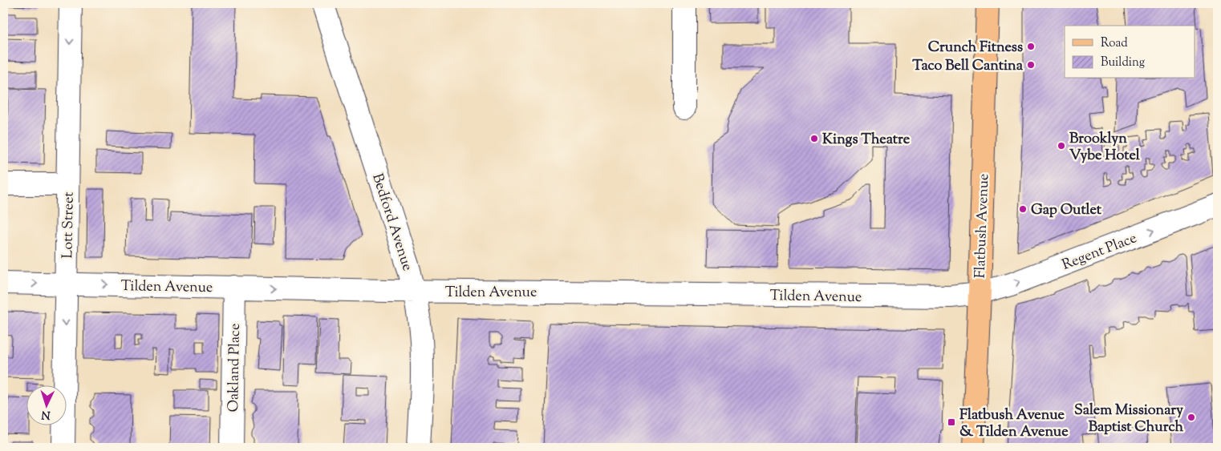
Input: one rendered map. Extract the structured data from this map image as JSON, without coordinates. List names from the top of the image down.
{
  "streets": {
    "main road": ["Flatbush Avenue"],
    "street": [
      "Bedford Avenue",
      "Lott Street",
      "Regent Place",
      "Tilden Avenue",
      "Oakland Place"
    ]
  },
  "crossings": [
    ["Bedford Avenue", "Tilden Avenue"],
    ["Lott Street", "Tilden Avenue"],
    ["Flatbush Avenue", "Regent Place"],
    ["Flatbush Avenue", "Tilden Avenue"],
    ["Regent Place", "Tilden Avenue"],
    ["Tilden Avenue", "Oakland Place"]
  ],
  "one_way": ["Lott Street", "Regent Place", "Tilden Avenue"],
  "places": {
    "other": [
      "Crunch Fitness",
      "Taco Bell Cantina",
      "Kings Theatre",
      "Brooklyn Vybe Hotel",
      "Gap Outlet",
      "Salem Missionary Baptist Church"
    ],
    "transit": ["Flatbush Avenue & Tilden Avenue"]
  },
  "legend": ["Road", "Building"],
  "north": "bottom"
}
